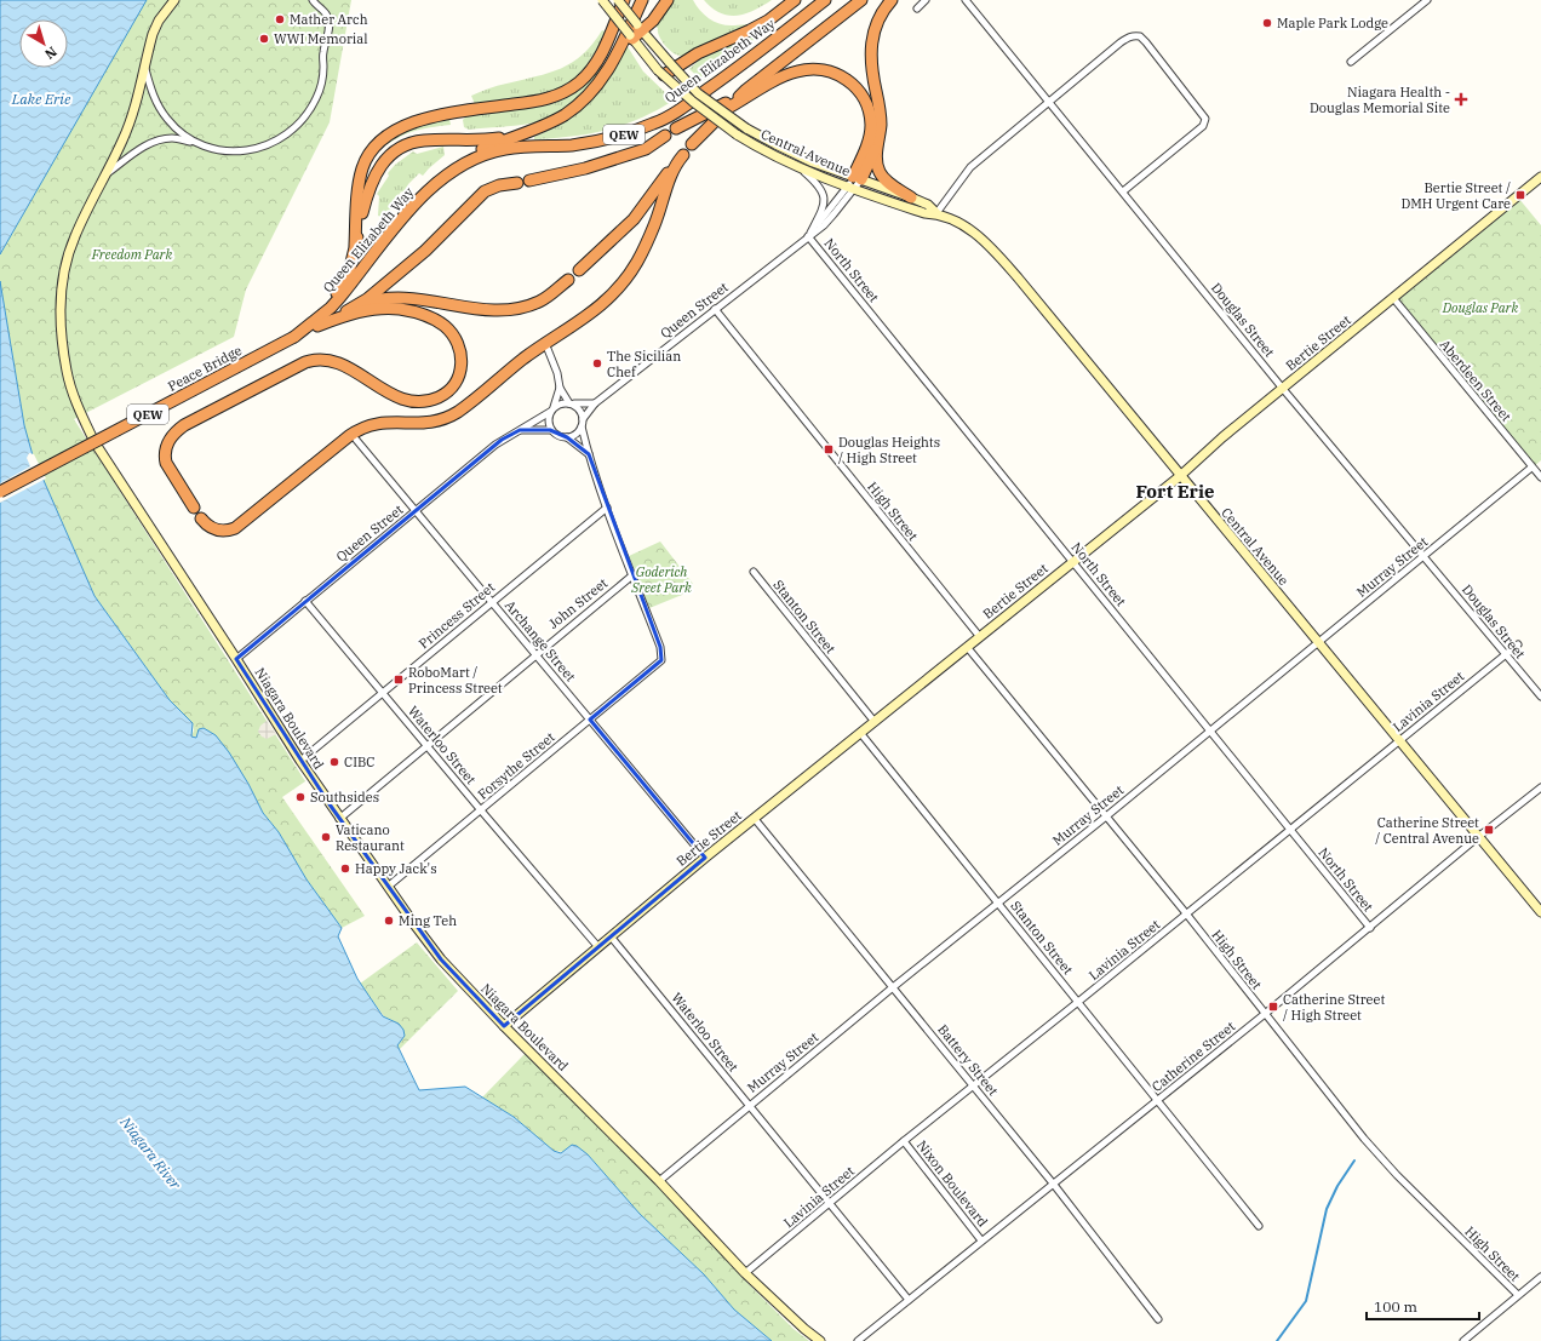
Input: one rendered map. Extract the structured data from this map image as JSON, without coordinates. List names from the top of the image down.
{
  "streets": {
    "highway": ["Queen Elizabeth Way", "QEW", "Peace Bridge"],
    "main road": ["Central Avenue", "Bertie Street", "Niagara Boulevard"],
    "street": [
      "North Street",
      "Queen Street",
      "Douglas Street",
      "Aberdeen Street",
      "High Street",
      "Murray Street",
      "John Street",
      "Princess Street",
      "Stanton Street",
      "Archange Street",
      "Lavinia Street",
      "Waterloo Street",
      "Forsythe Street",
      "Catherine Street",
      "Battery Street",
      "Nixon Boulevard"
    ]
  },
  "crossings": [
    ["Queen Elizabeth Way", "QEW"],
    ["Queen Elizabeth Way", "Peace Bridge"],
    ["Central Avenue", "Queen Street"],
    ["Central Avenue", "Bertie Street"],
    ["Central Avenue", "Murray Street"],
    ["Central Avenue", "Lavinia Street"],
    ["Central Avenue", "Catherine Street"],
    ["North Street", "Queen Street"],
    ["North Street", "Bertie Street"],
    ["North Street", "Murray Street"],
    ["North Street", "Lavinia Street"],
    ["North Street", "Catherine Street"],
    ["Queen Street", "High Street"],
    ["Queen Street", "Archange Street"],
    ["Queen Street", "Niagara Boulevard"],
    ["Queen Street", "Waterloo Street"],
    ["Douglas Street", "Bertie Street"],
    ["Douglas Street", "Murray Street"],
    ["Douglas Street", "Lavinia Street"],
    ["Bertie Street", "Aberdeen Street"],
    ["Bertie Street", "High Street"],
    ["Bertie Street", "Stanton Street"],
    ["Bertie Street", "Archange Street"],
    ["Bertie Street", "Niagara Boulevard"],
    ["Bertie Street", "Waterloo Street"],
    ["Bertie Street", "Battery Street"],
    ["Aberdeen Street", "Murray Street"],
    ["High Street", "Murray Street"],
    ["High Street", "Lavinia Street"],
    ["High Street", "Catherine Street"],
    ["Murray Street", "Stanton Street"],
    ["Murray Street", "Niagara Boulevard"],
    ["Murray Street", "Waterloo Street"],
    ["Murray Street", "Battery Street"],
    ["John Street", "Archange Street"],
    ["John Street", "Niagara Boulevard"],
    ["John Street", "Waterloo Street"],
    ["John Street", "Forsythe Street"],
    ["Princess Street", "Archange Street"],
    ["Princess Street", "Niagara Boulevard"],
    ["Princess Street", "Waterloo Street"],
    ["Stanton Street", "Lavinia Street"],
    ["Stanton Street", "Catherine Street"],
    ["Archange Street", "Forsythe Street"],
    ["Lavinia Street", "Niagara Boulevard"],
    ["Lavinia Street", "Waterloo Street"],
    ["Lavinia Street", "Battery Street"],
    ["Lavinia Street", "Nixon Boulevard"],
    ["Niagara Boulevard", "Forsythe Street"],
    ["Waterloo Street", "Forsythe Street"],
    ["Waterloo Street", "Catherine Street"],
    ["Catherine Street", "Battery Street"],
    ["Catherine Street", "Nixon Boulevard"]
  ],
  "districts": ["Fort Erie"],
  "water": ["Lake Erie", "Niagara River"],
  "parks": ["Freedom Park", "Douglas Park", "Goderich Sreet Park"],
  "places": {
    "other": [
      "Mather Arch",
      "Maple Park Lodge",
      "WWI Memorial",
      "The Sicilian Chef",
      "CIBC",
      "Southsides",
      "Vaticano Restaurant",
      "Happy Jack's",
      "Ming Teh"
    ],
    "health": ["Niagara Health - Douglas Memorial Site"],
    "transit": [
      "Bertie Street / DMH Urgent Care",
      "Douglas Heights / High Street",
      "RoboMart / Princess Street",
      "Catherine Street / Central Avenue",
      "Catherine Street / High Street"
    ]
  },
  "scale_bar": "100 m",
  "north": "bottom right"
}
